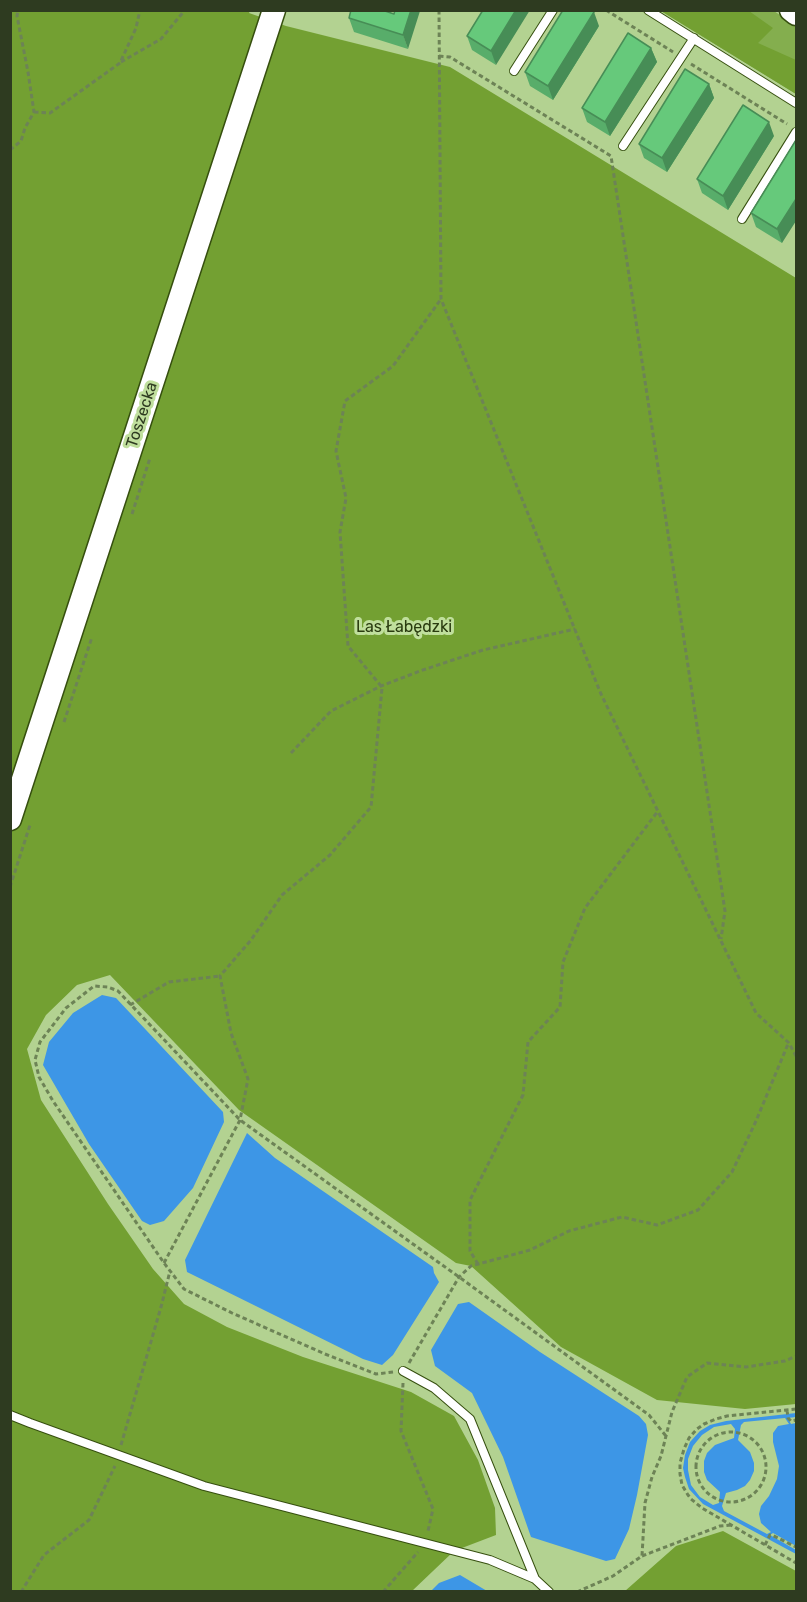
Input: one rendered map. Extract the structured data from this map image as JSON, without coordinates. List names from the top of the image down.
{
  "streets": {
    "main road": ["Toszecka"]
  },
  "parks": ["Las Łabędzki"]
}
